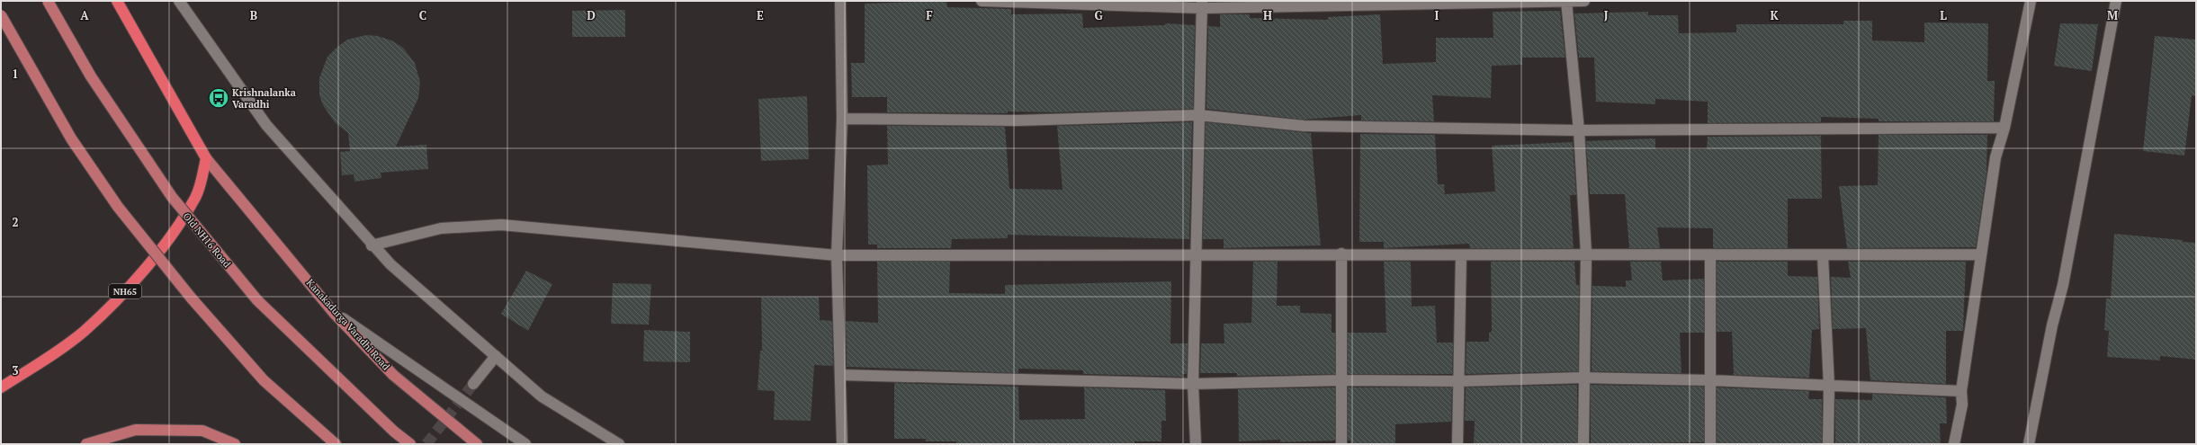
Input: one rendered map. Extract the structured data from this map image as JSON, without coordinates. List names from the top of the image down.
{
  "streets": {
    "highway": ["NH65"],
    "main road": ["Old NH16 Road", "Kanakadurga Varadhi Road"]
  },
  "crossings": [
    ["NH65", "Kanakadurga Varadhi Road"]
  ],
  "places": {
    "bus stop": ["Krishnalanka Varadhi"]
  },
  "grid": {
    "columns": [
      "A",
      "B",
      "C",
      "D",
      "E",
      "F",
      "G",
      "H",
      "I",
      "J",
      "K",
      "L",
      "M"
    ],
    "rows": ["1", "2", "3"]
  }
}
